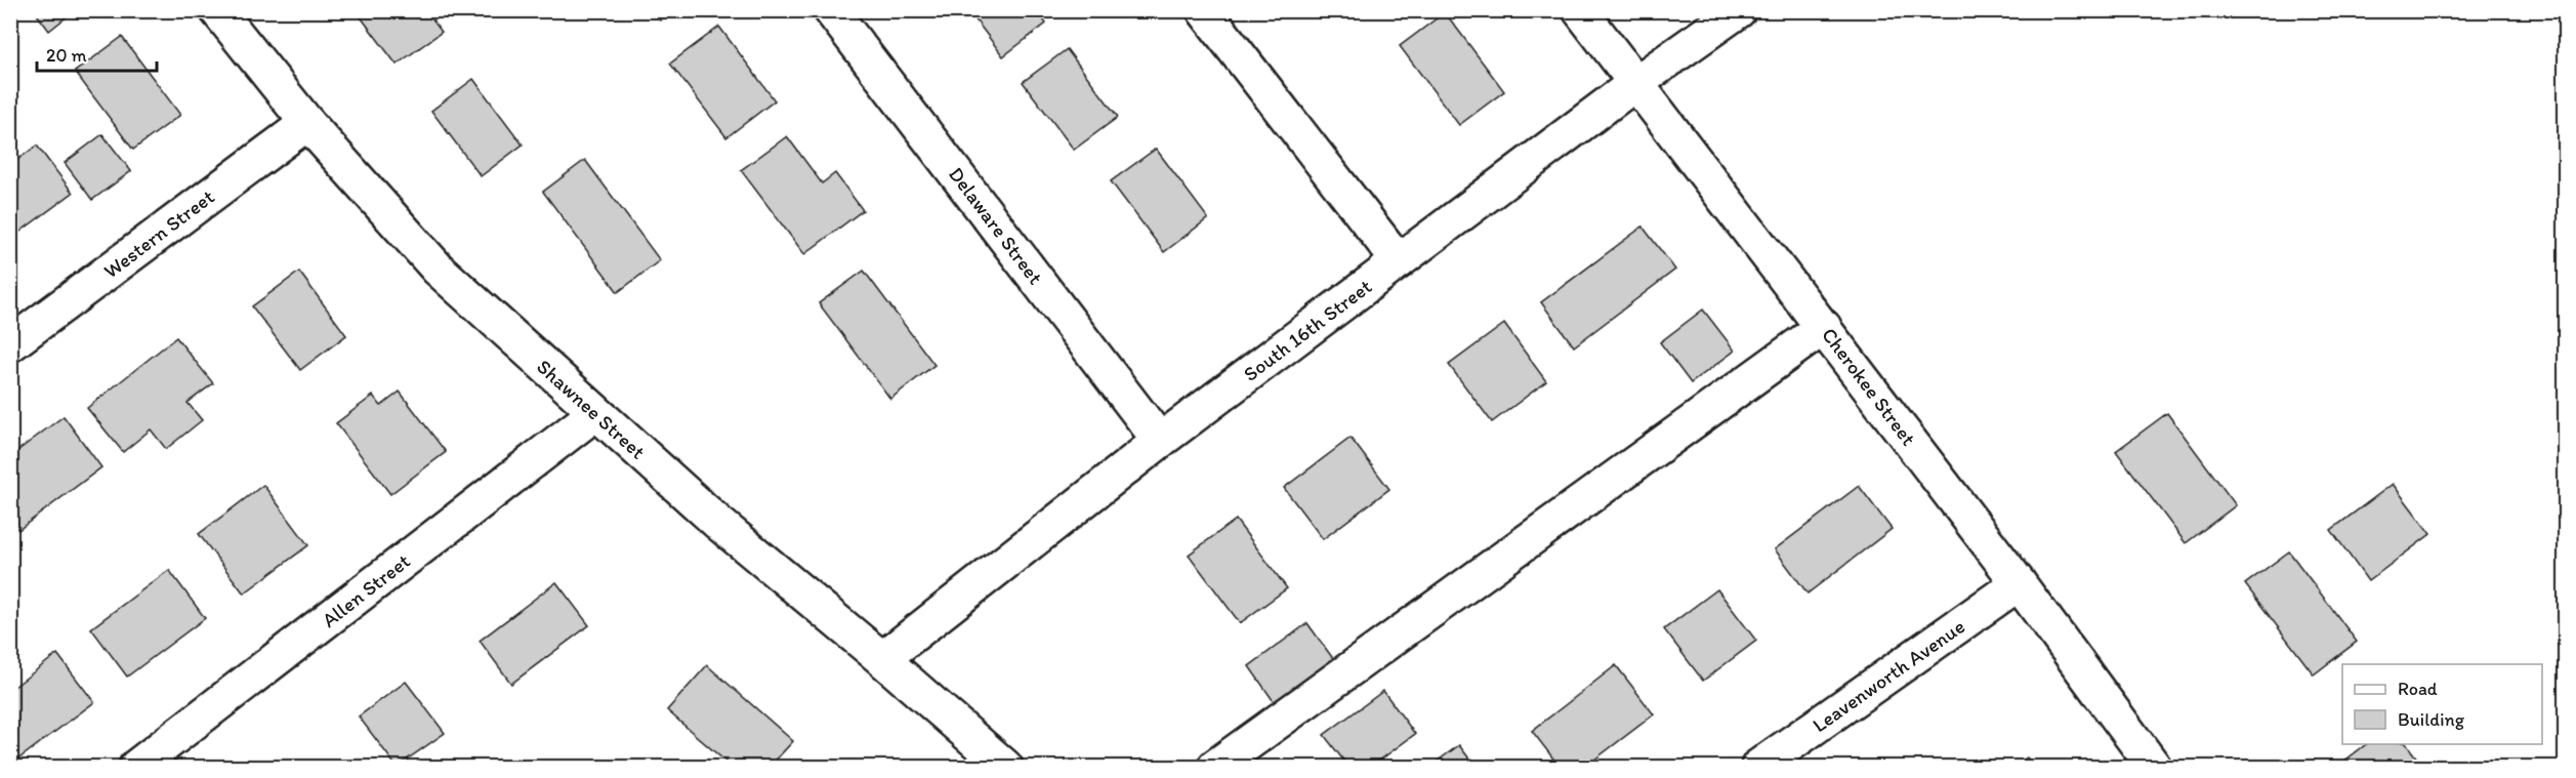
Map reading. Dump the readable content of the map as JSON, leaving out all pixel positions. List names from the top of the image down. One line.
{"streets":{"street":["Delaware Street","Western Street","South 16th Street","Cherokee Street","Shawnee Street","Allen Street","Leavenworth Avenue"]},"crossings":[["Delaware Street","South 16th Street"],["Western Street","Shawnee Street"],["South 16th Street","Cherokee Street"],["South 16th Street","Shawnee Street"],["Cherokee Street","Leavenworth Avenue"],["Shawnee Street","Allen Street"]],"legend":["Road","Building"],"scale_bar":"20 m"}
